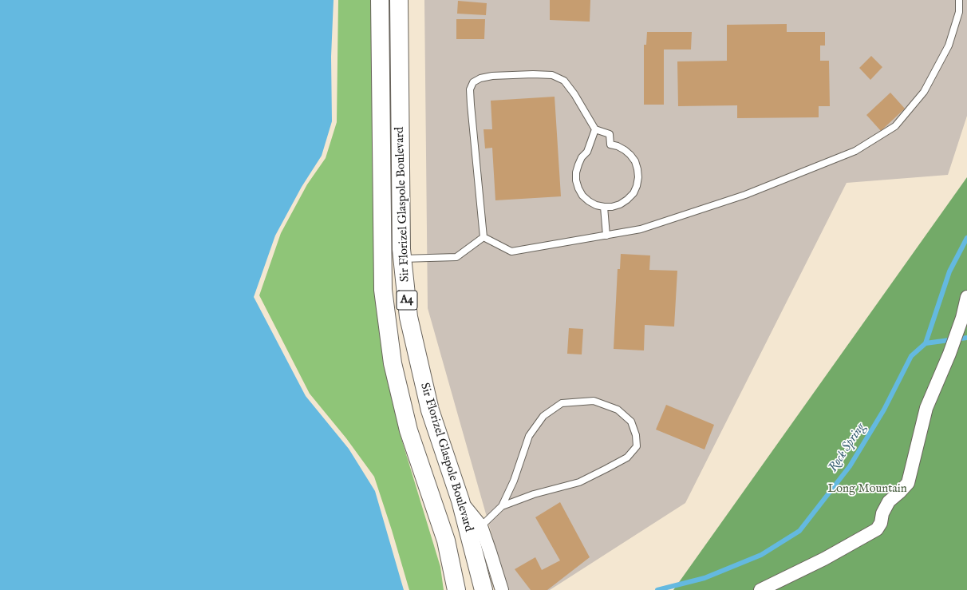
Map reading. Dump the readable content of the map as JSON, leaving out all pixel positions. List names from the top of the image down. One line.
{"streets":{"highway":["Sir Florizel Glaspole Boulevard","A4"]},"water":["Rock Spring"],"parks":["Long Mountain"]}
